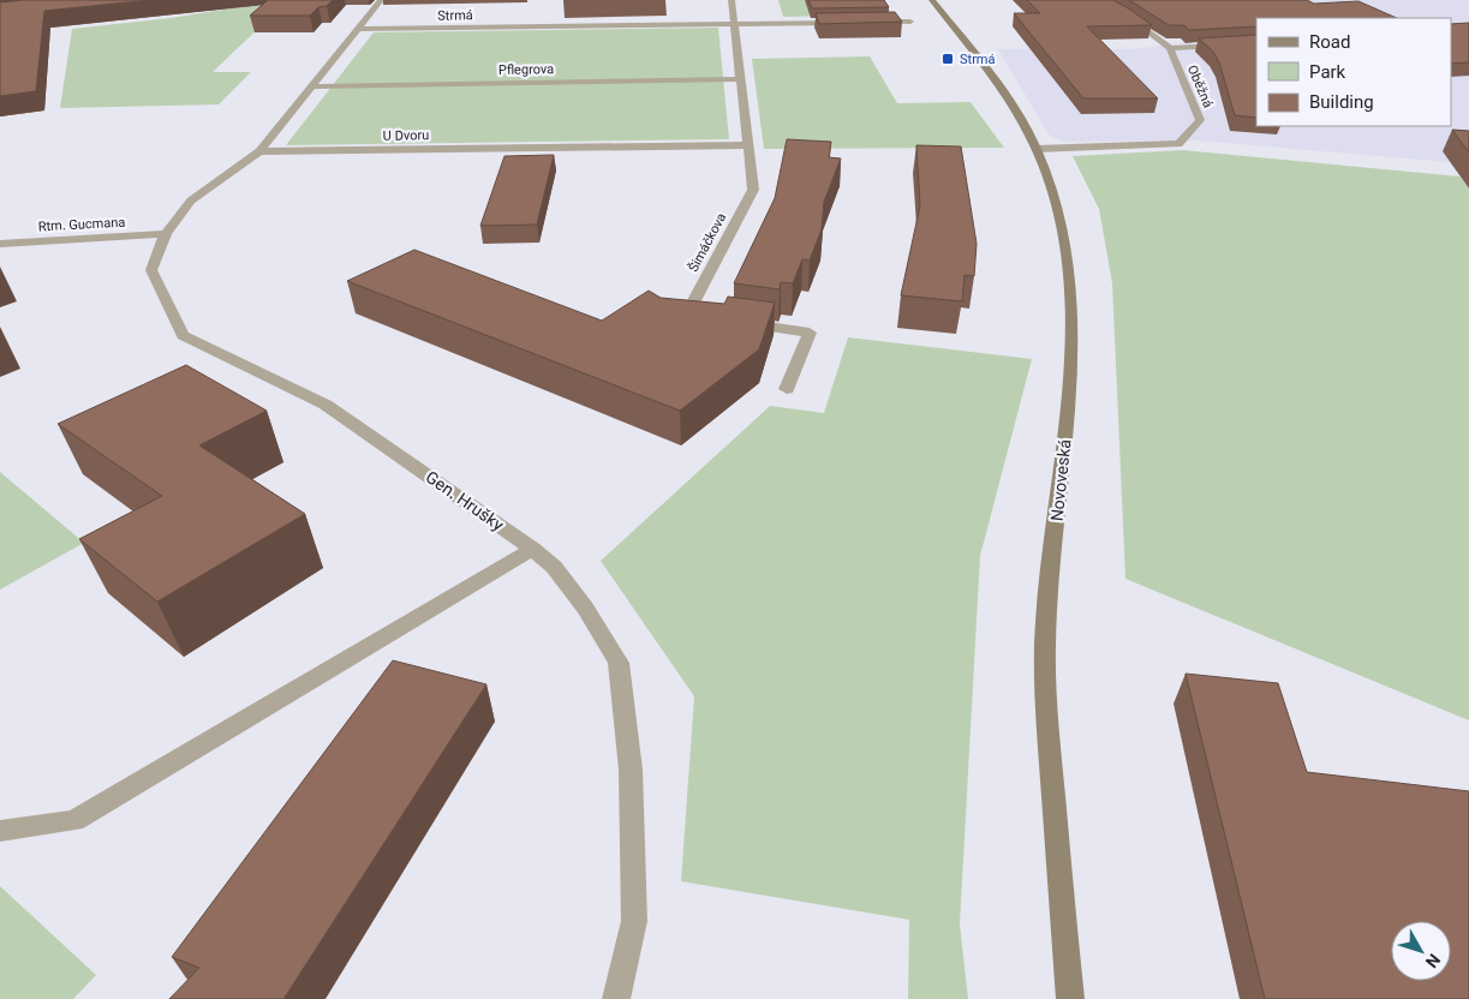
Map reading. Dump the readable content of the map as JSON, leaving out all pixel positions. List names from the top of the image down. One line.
{"streets":{"street":["Strmá","Pflegrova","Oběžná","U Dvoru","Rtm. Gucmana","Šimáčkova","Novoveská","Gen. Hrušky"]},"crossings":[["Strmá","Šimáčkova"],["Pflegrova","Šimáčkova"],["Oběžná","Novoveská"],["U Dvoru","Šimáčkova"],["U Dvoru","Gen. Hrušky"],["Rtm. Gucmana","Gen. Hrušky"]],"places":{"transit":["Strmá"]},"legend":["Road","Park","Building"],"north":"bottom right"}
